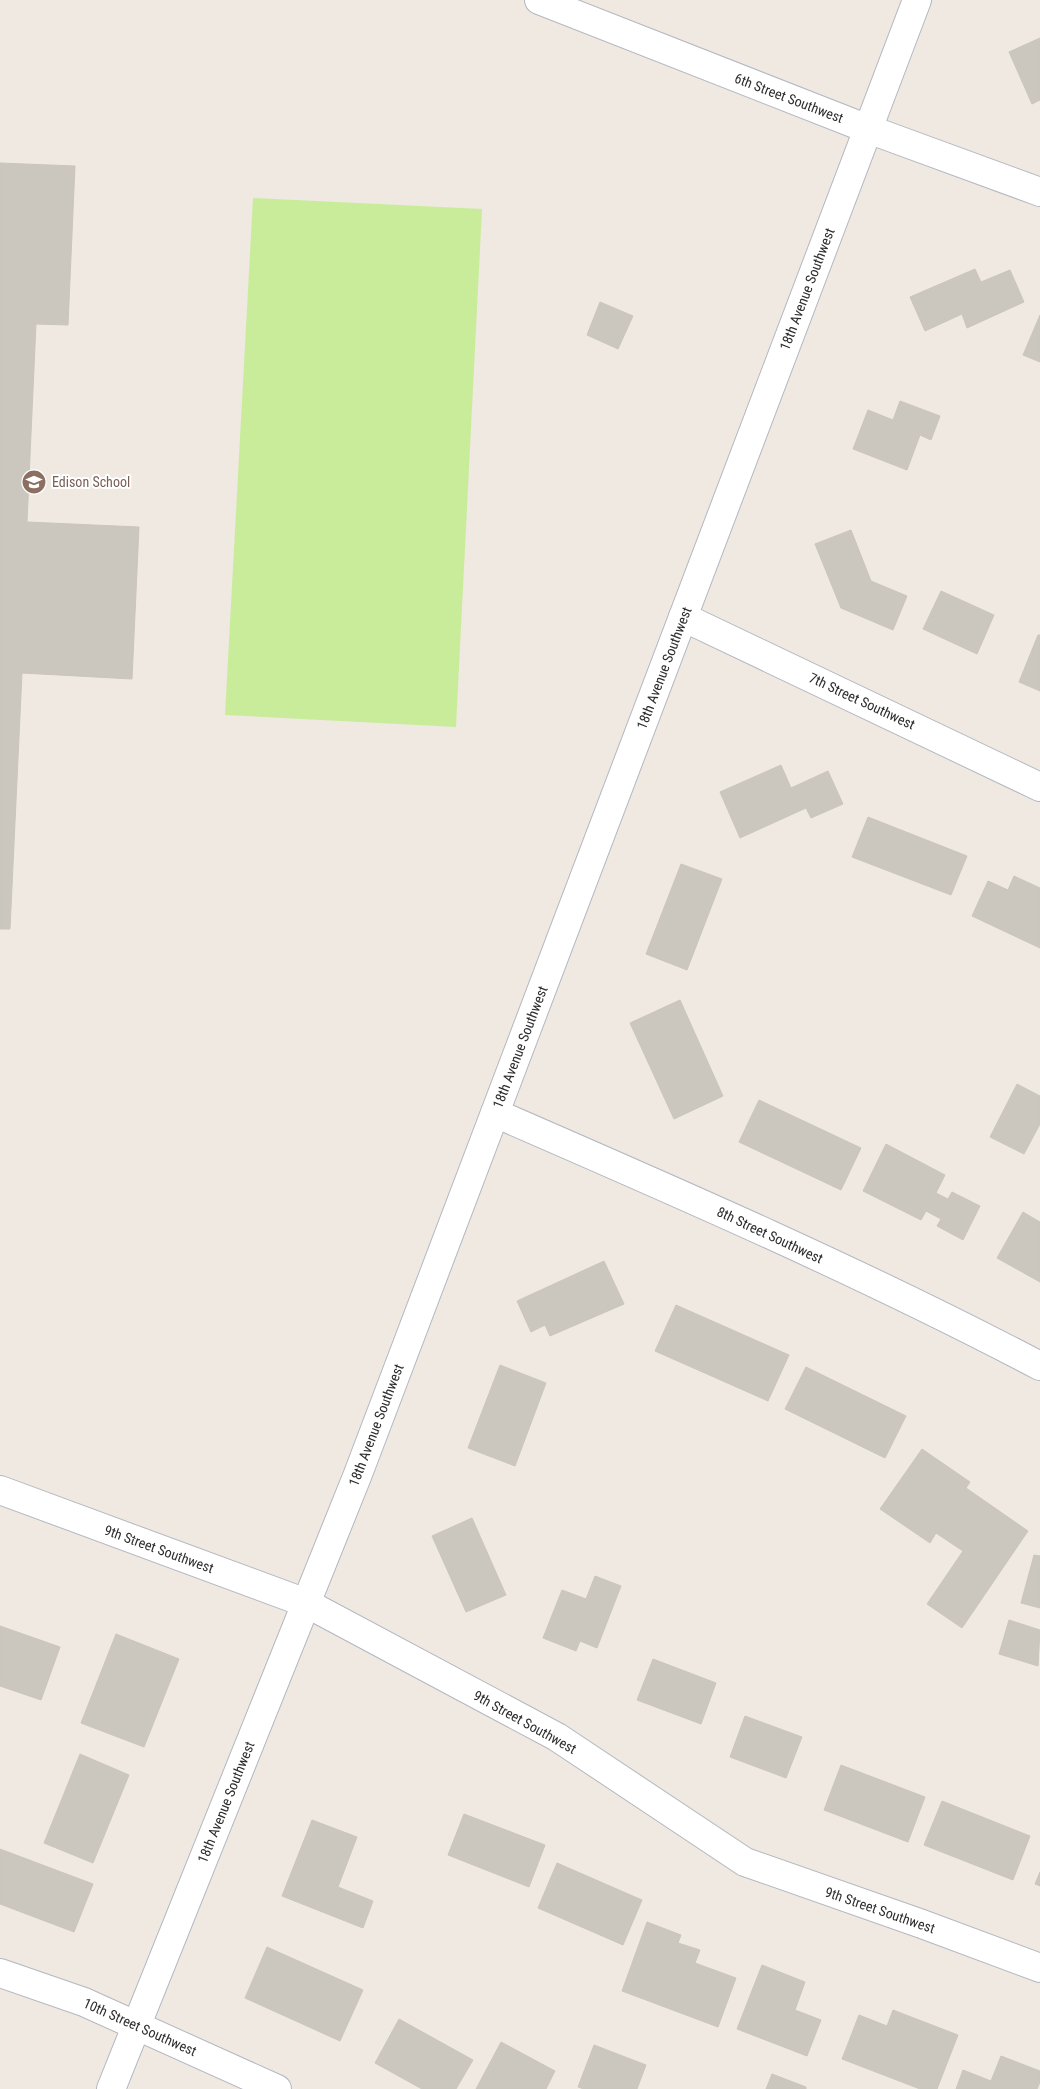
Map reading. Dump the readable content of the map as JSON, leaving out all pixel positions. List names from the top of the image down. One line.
{"streets":{"street":["6th Street Southwest","18th Avenue Southwest","7th Street Southwest","8th Street Southwest","9th Street Southwest","10th Street Southwest"]},"crossings":[["6th Street Southwest","18th Avenue Southwest"],["18th Avenue Southwest","7th Street Southwest"],["18th Avenue Southwest","8th Street Southwest"],["18th Avenue Southwest","9th Street Southwest"],["18th Avenue Southwest","10th Street Southwest"]],"places":{"school or university":["Edison School"]}}
